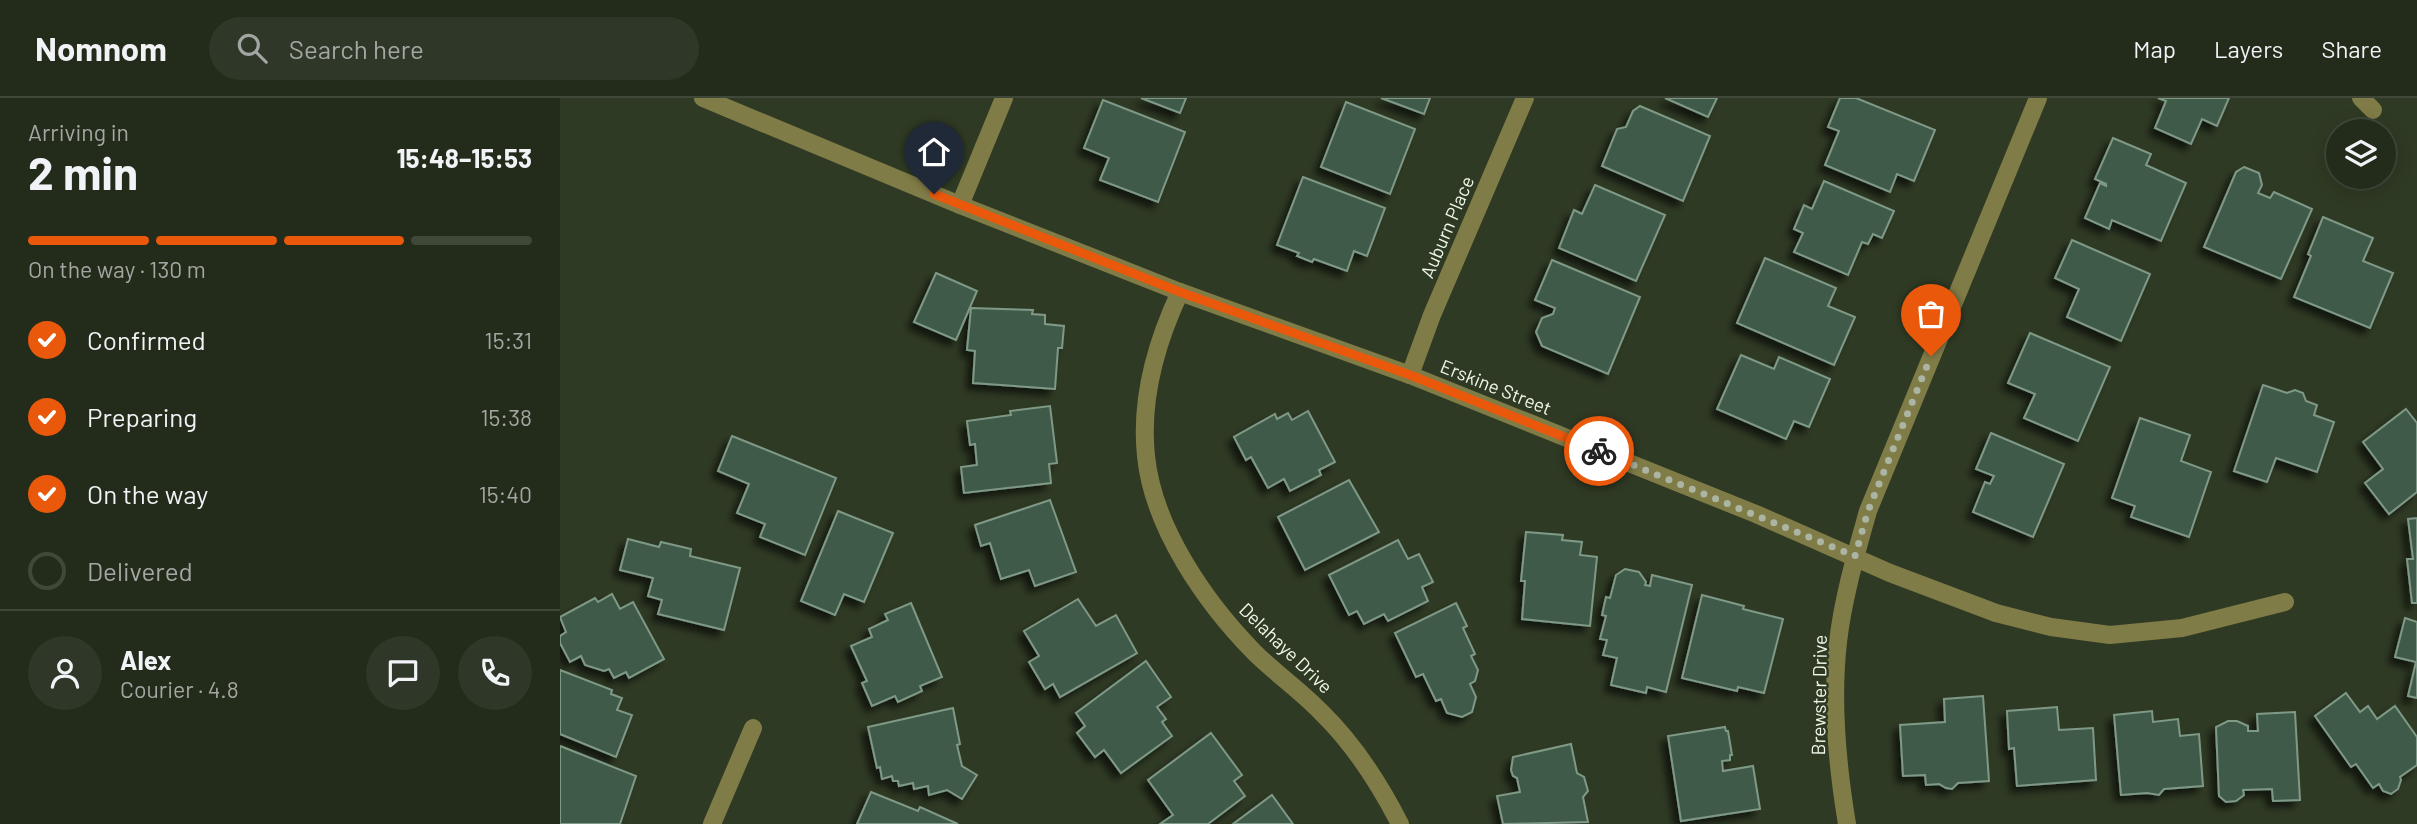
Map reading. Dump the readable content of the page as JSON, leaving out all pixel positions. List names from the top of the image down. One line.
{"streets":{"street":["Auburn Place","Erskine Street","Delahaye Drive","Brewster Drive"]},"crossings":[["Auburn Place","Erskine Street"],["Erskine Street","Delahaye Drive"],["Erskine Street","Brewster Drive"]],"page":{"header":"Nomnom","search":"Search here","nav":["Map","Layers","Share"],"heading":["2 min","Arriving in","15:48–15:53"],"panel":["Alex","Courier · 4.8"],"bar":"On the way · 130 m","list":[["Confirmed","15:31"],["Preparing","15:38"],["On the way","15:40"],"Delivered"]}}
